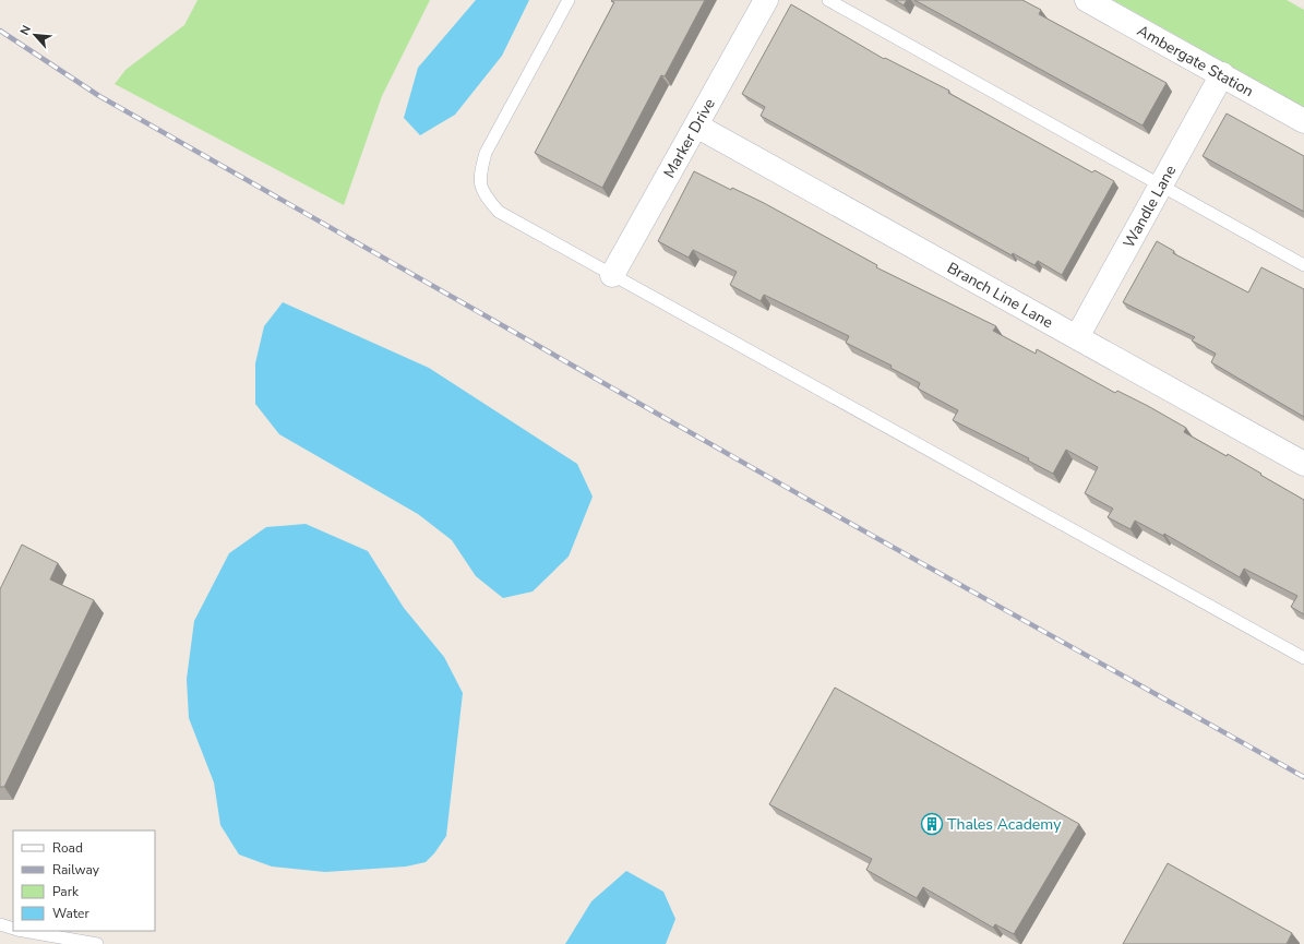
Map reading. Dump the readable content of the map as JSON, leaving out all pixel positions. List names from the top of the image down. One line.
{"streets":{"street":["Ambergate Station","Marker Drive","Wandle Lane","Branch Line Lane"]},"crossings":[["Ambergate Station","Wandle Lane"],["Marker Drive","Branch Line Lane"],["Wandle Lane","Branch Line Lane"]],"places":{"building":["Thales Academy"]},"legend":["Road","Railway","Park","Water"],"north":"top left"}
